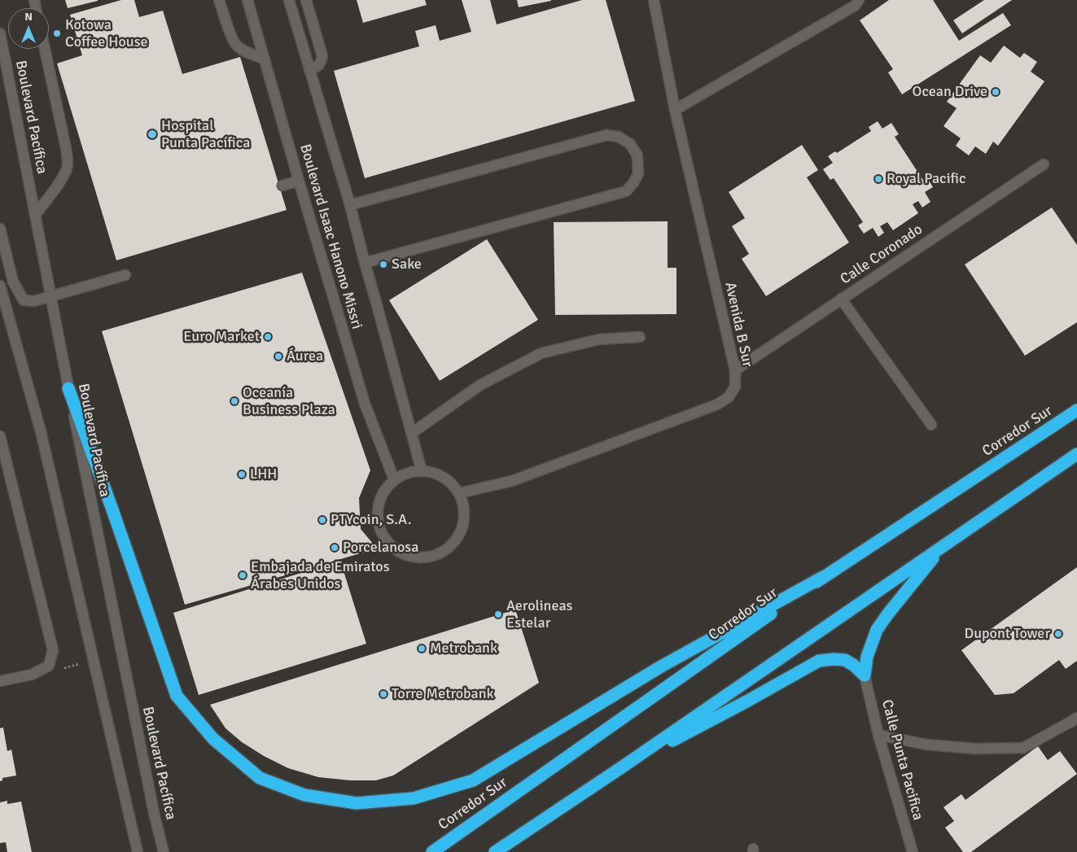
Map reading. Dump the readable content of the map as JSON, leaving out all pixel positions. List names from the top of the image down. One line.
{"streets":{"highway":["Corredor Sur"],"street":["Boulevard Pacífica","Boulevard Isaac Hanono Missri","Calle Coronado","Avenida B Sur","Calle Punta Pacifica"]},"crossings":[["Boulevard Isaac Hanono Missri","Avenida B Sur"],["Calle Coronado","Avenida B Sur"]],"places":["Kotowa Coffee House","Ocean Drive","Hospital Punta Pacífica","Royal Pacific","Sake","Euro Market","Áurea","Oceanía Business Plaza","LHH","PTYcoin, S.A.","Porcelanosa","Embajada de Emiratos Árabes Unidos","Aerolineas Estelar","Dupont Tower","Metrobank","Torre Metrobank"],"north":"top"}
